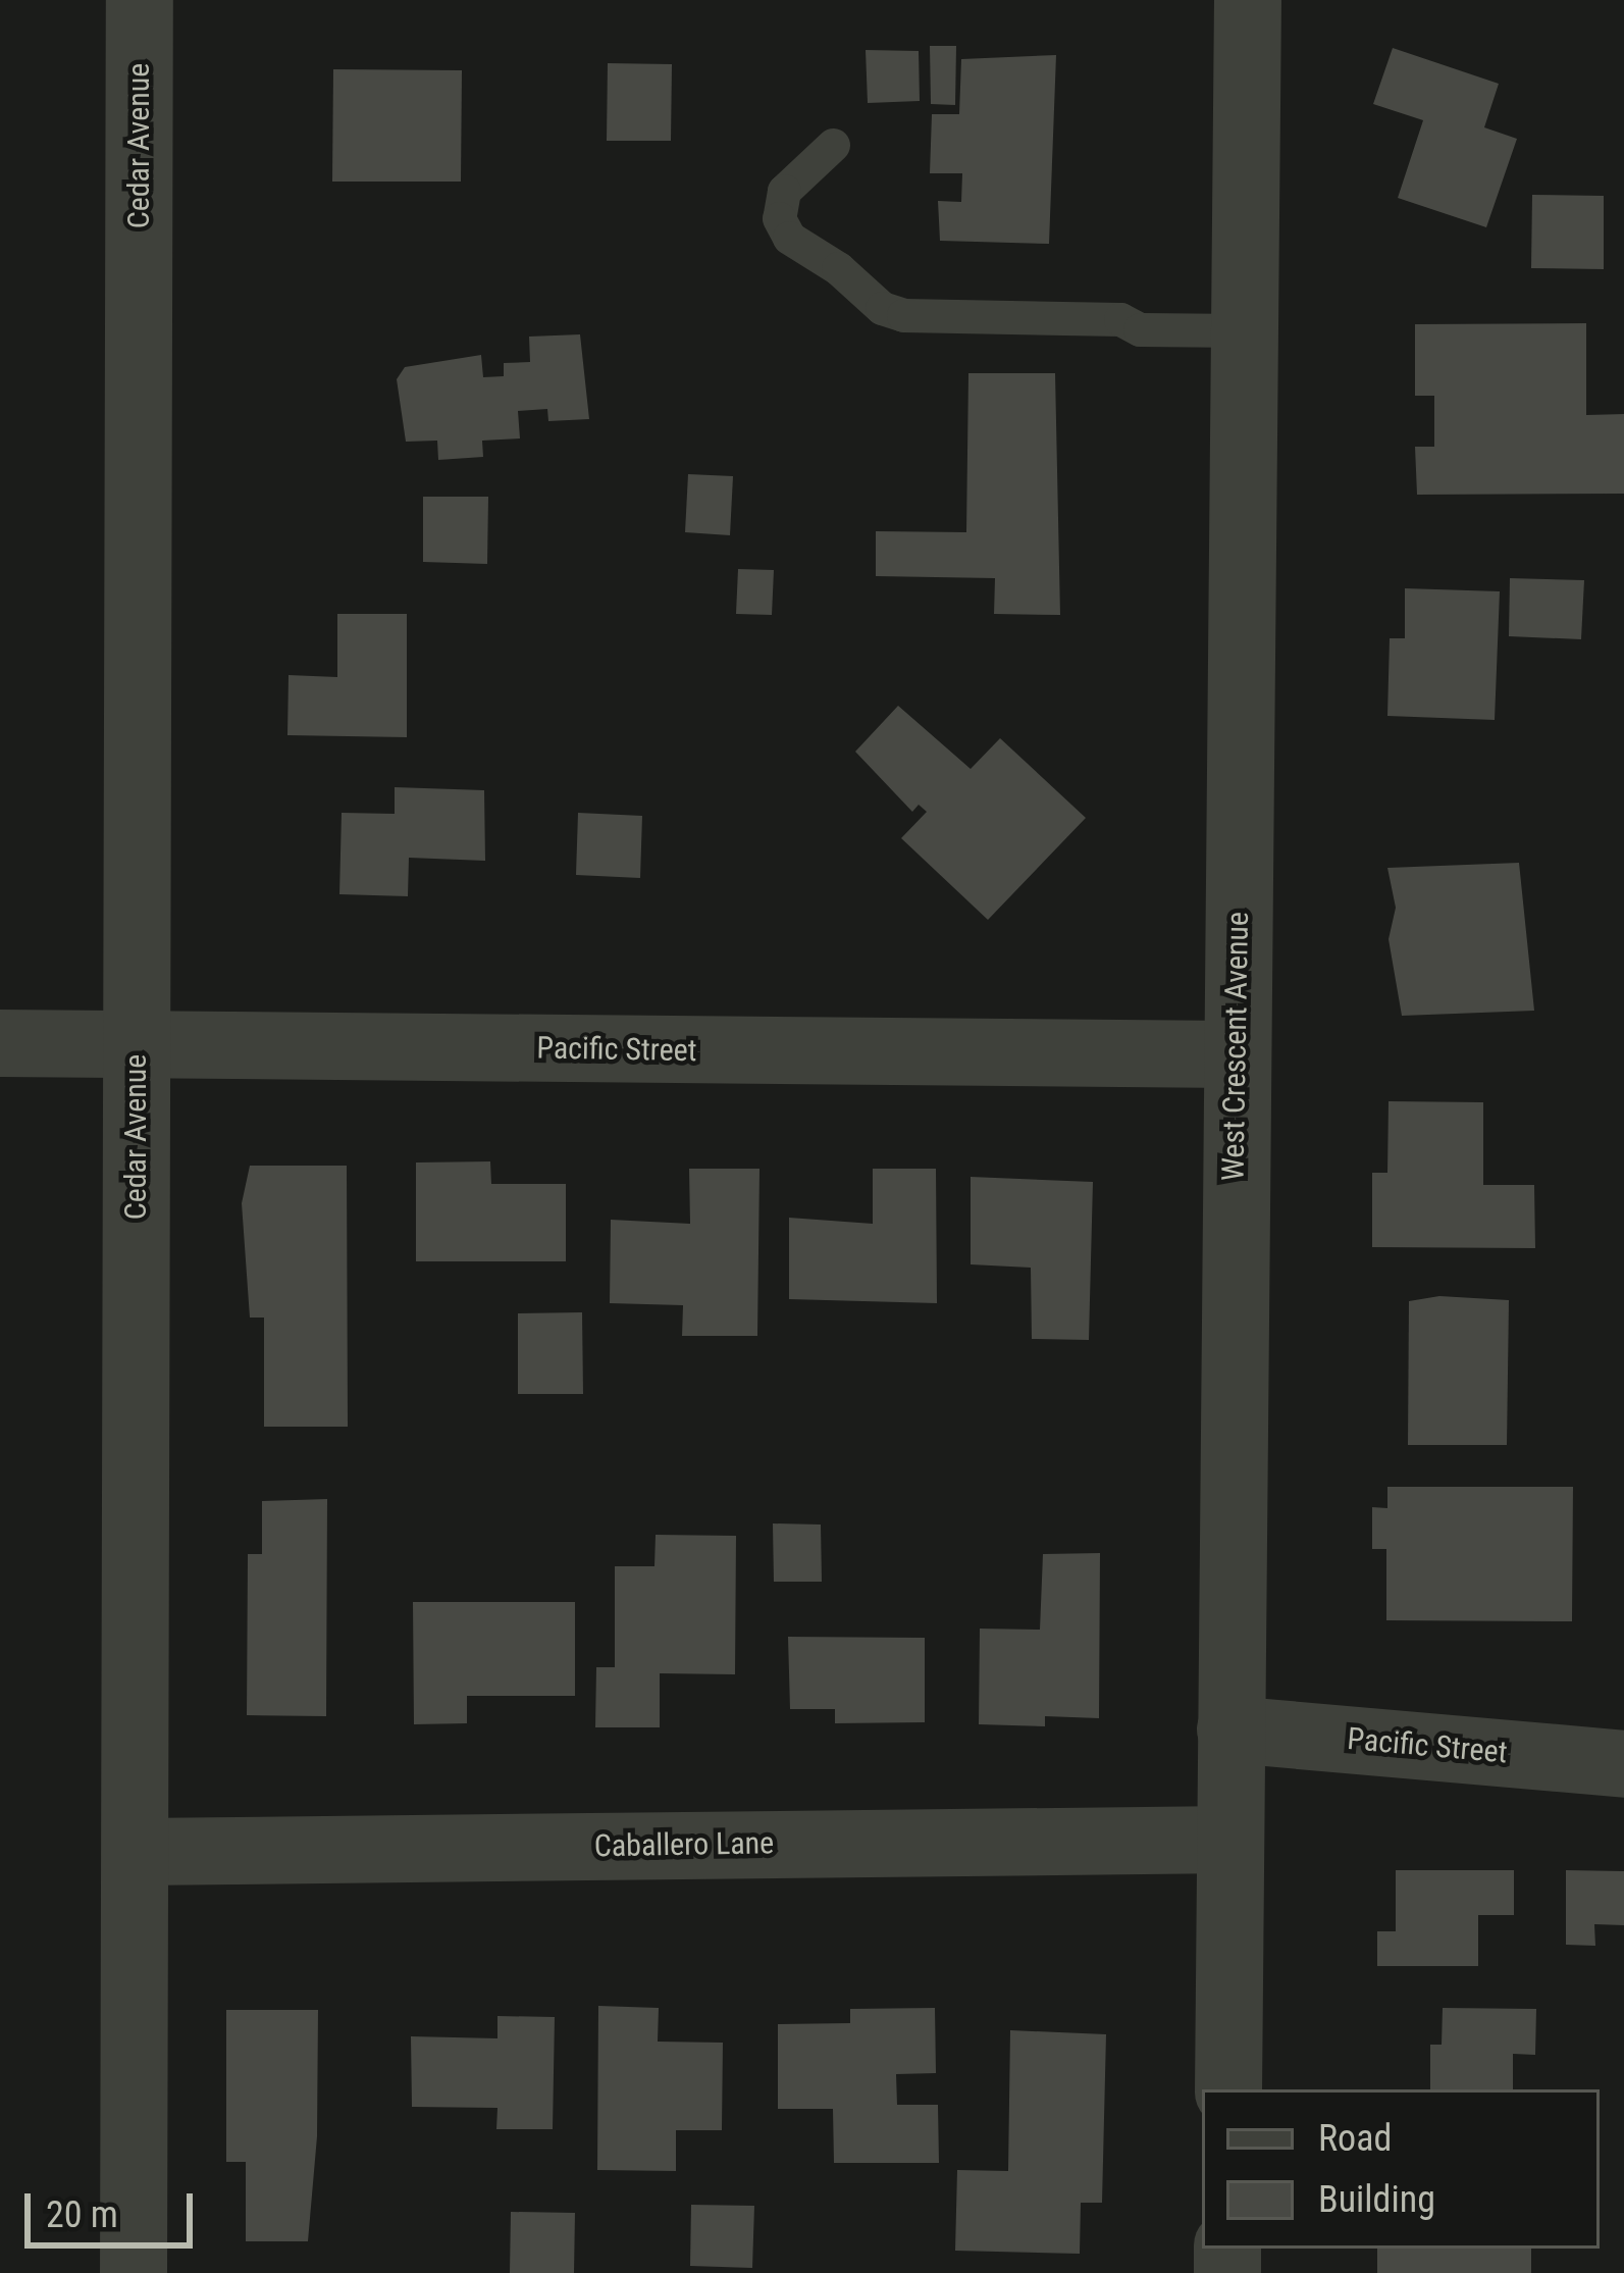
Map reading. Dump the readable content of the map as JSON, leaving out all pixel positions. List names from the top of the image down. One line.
{"streets":{"street":["Cedar Avenue","West Crescent Avenue","Pacific Street","Caballero Lane"]},"crossings":[["Cedar Avenue","Pacific Street"],["Cedar Avenue","Caballero Lane"],["West Crescent Avenue","Pacific Street"],["West Crescent Avenue","Caballero Lane"]],"legend":["Road","Building"],"scale_bar":"20 m"}
